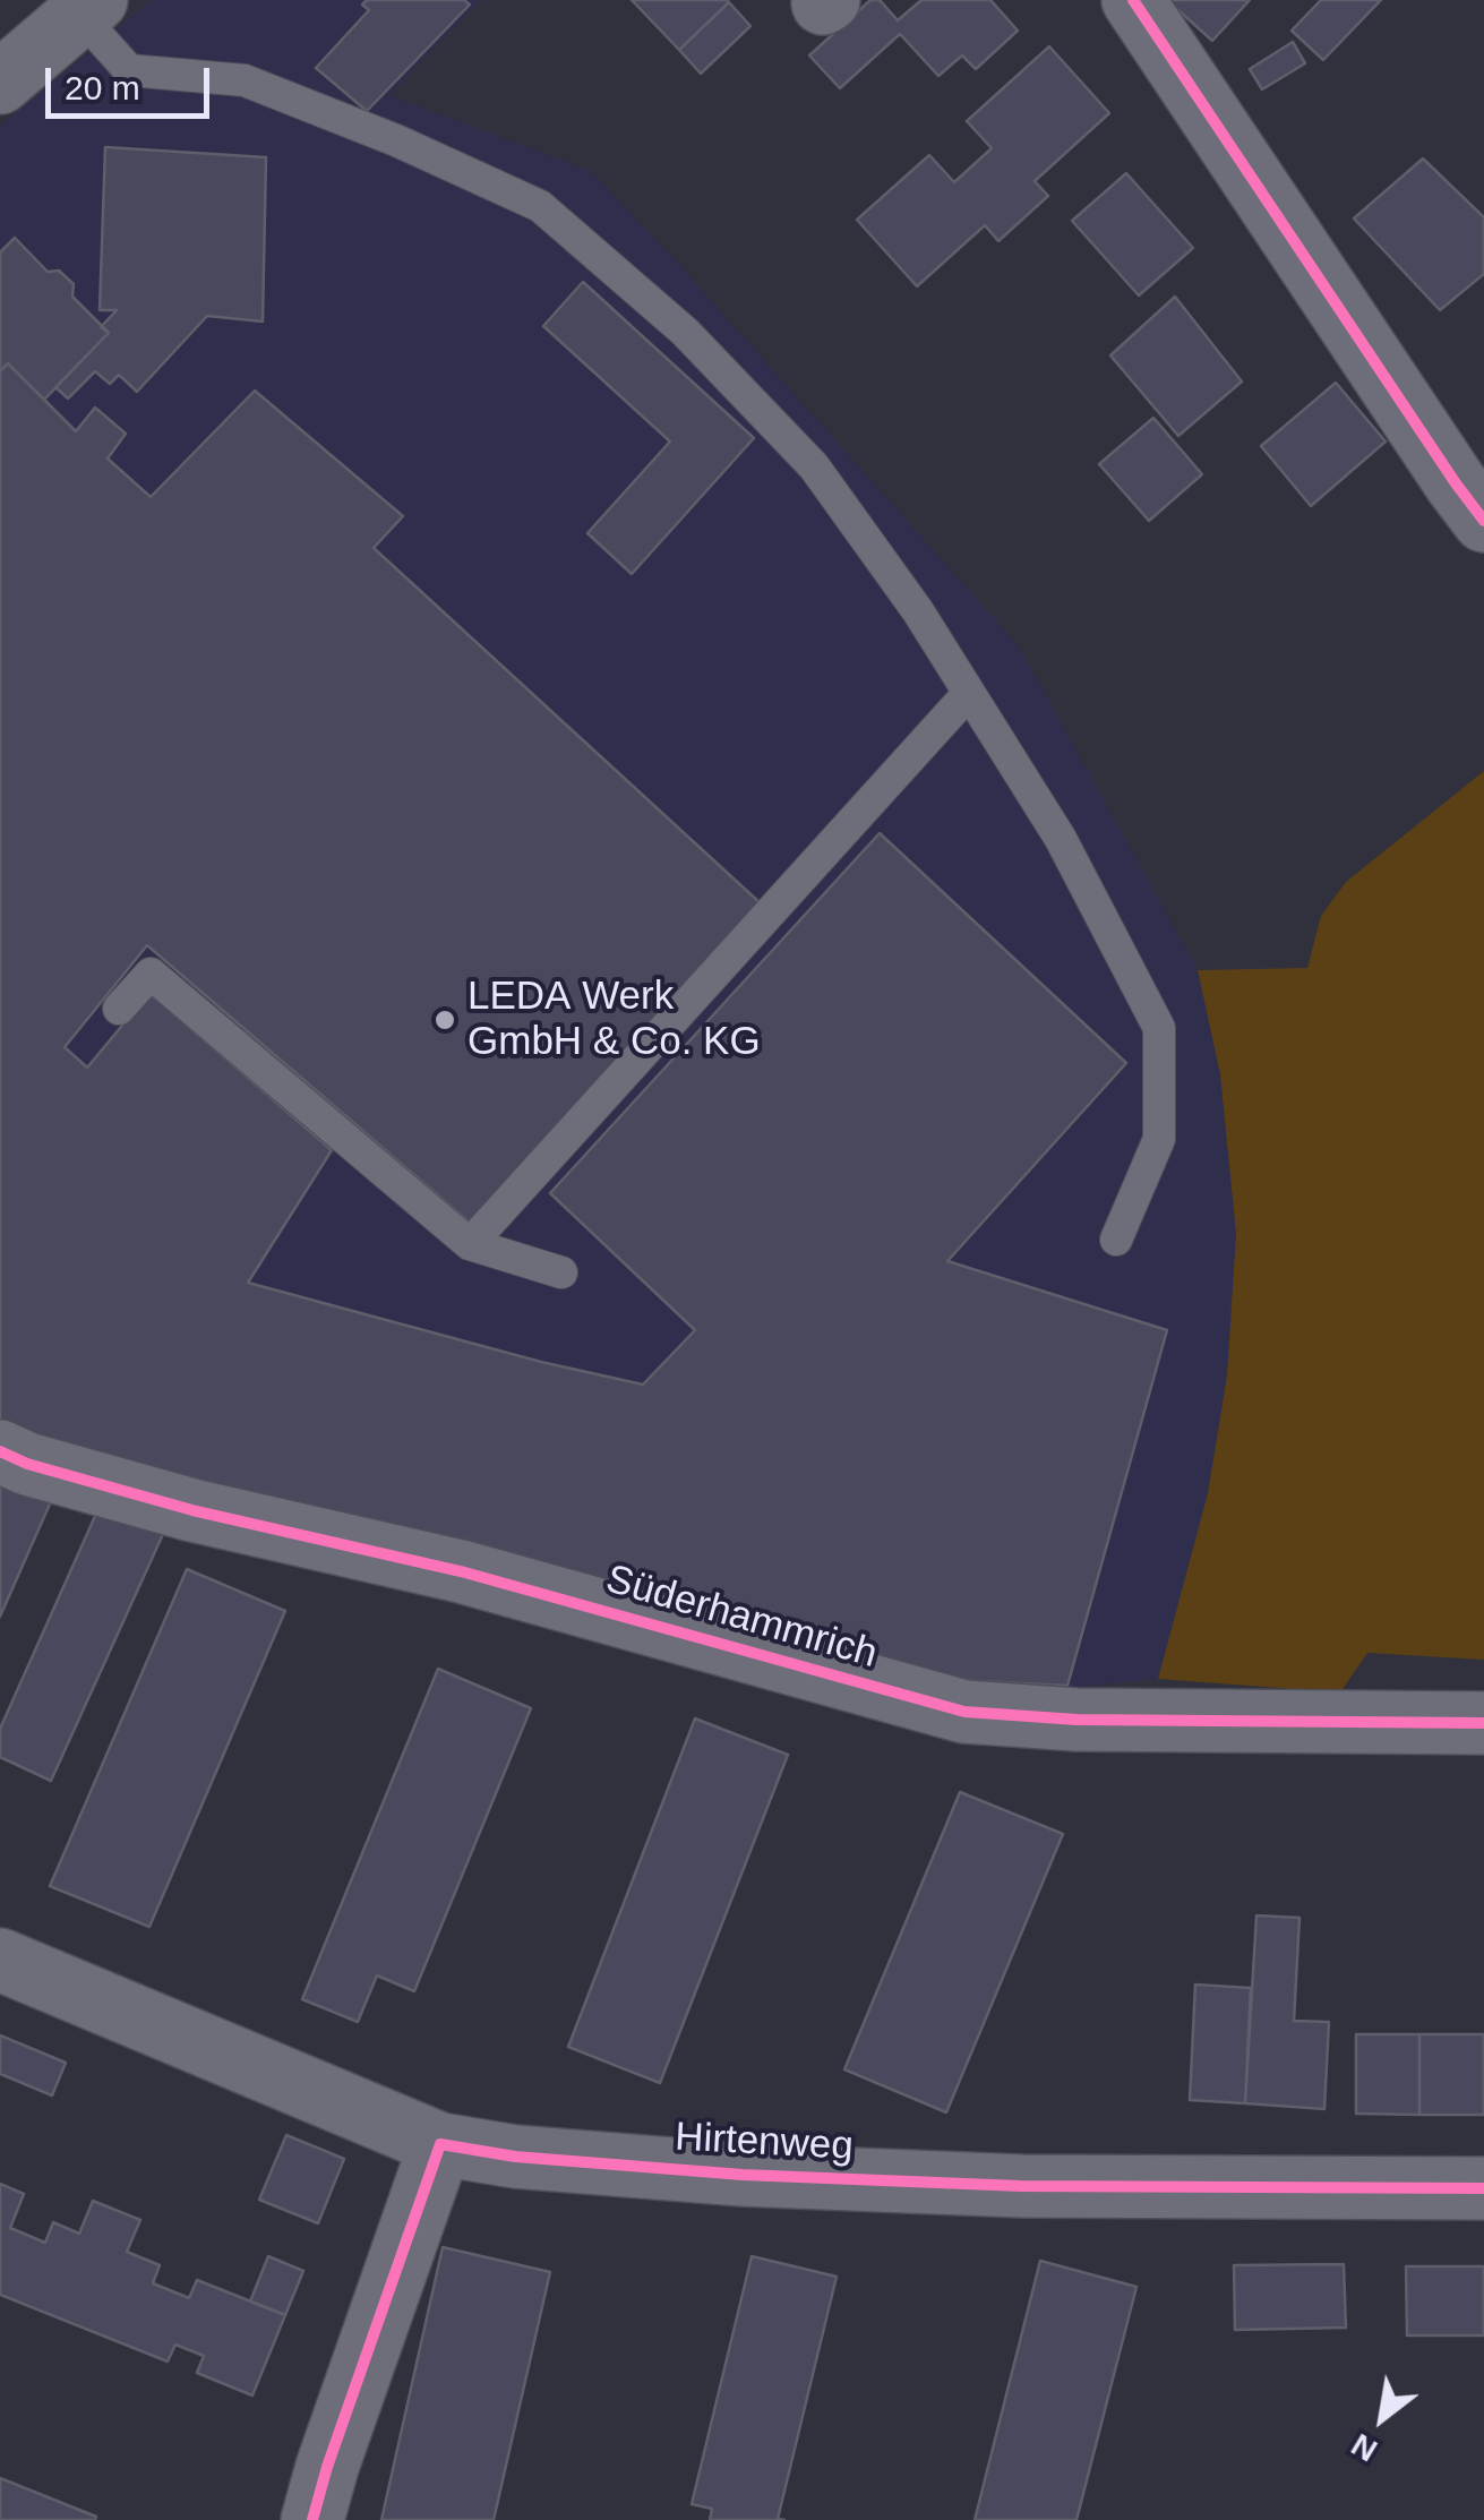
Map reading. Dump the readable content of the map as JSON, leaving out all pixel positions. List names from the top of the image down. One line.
{"streets":{"street":["Süderhammrich","Hirtenweg"]},"places":["LEDA Werk GmbH & Co. KG"],"scale_bar":"20 m","north":"bottom left"}
